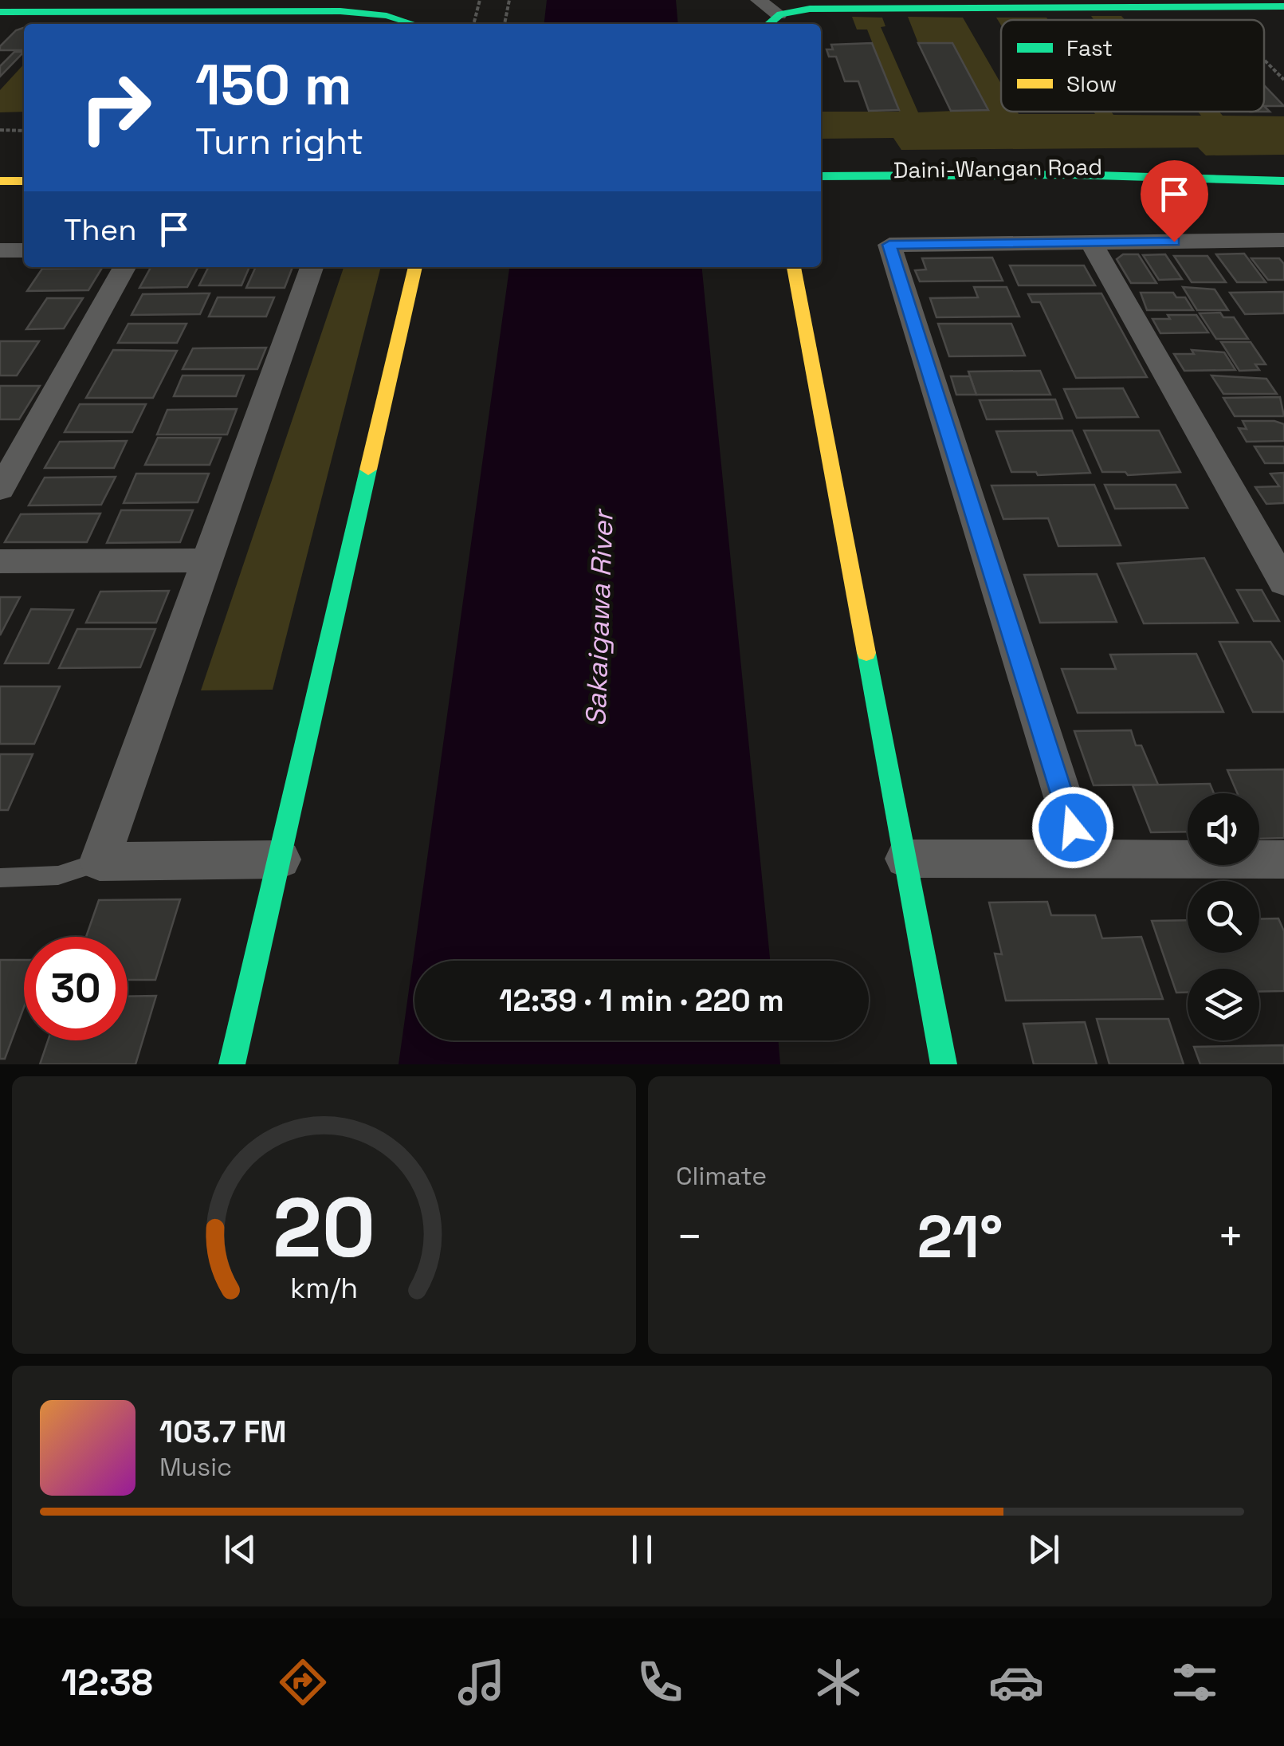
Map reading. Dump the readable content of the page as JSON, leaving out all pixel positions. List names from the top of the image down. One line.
{"streets":{"street":["Daini-Wangan Road"]},"water":["Sakaigawa River"],"legend":["Fast","Slow"],"page":{"turn":["150 m","Turn right"],"then":"Then","limit":"30","trip":"12:39 · 1 min · 220 m","tile":"Climate","heat":["−","21°","+"],"song":["103.7 FM","Music"],"tabs":"12:38","gauge":["20","km/h"]}}
